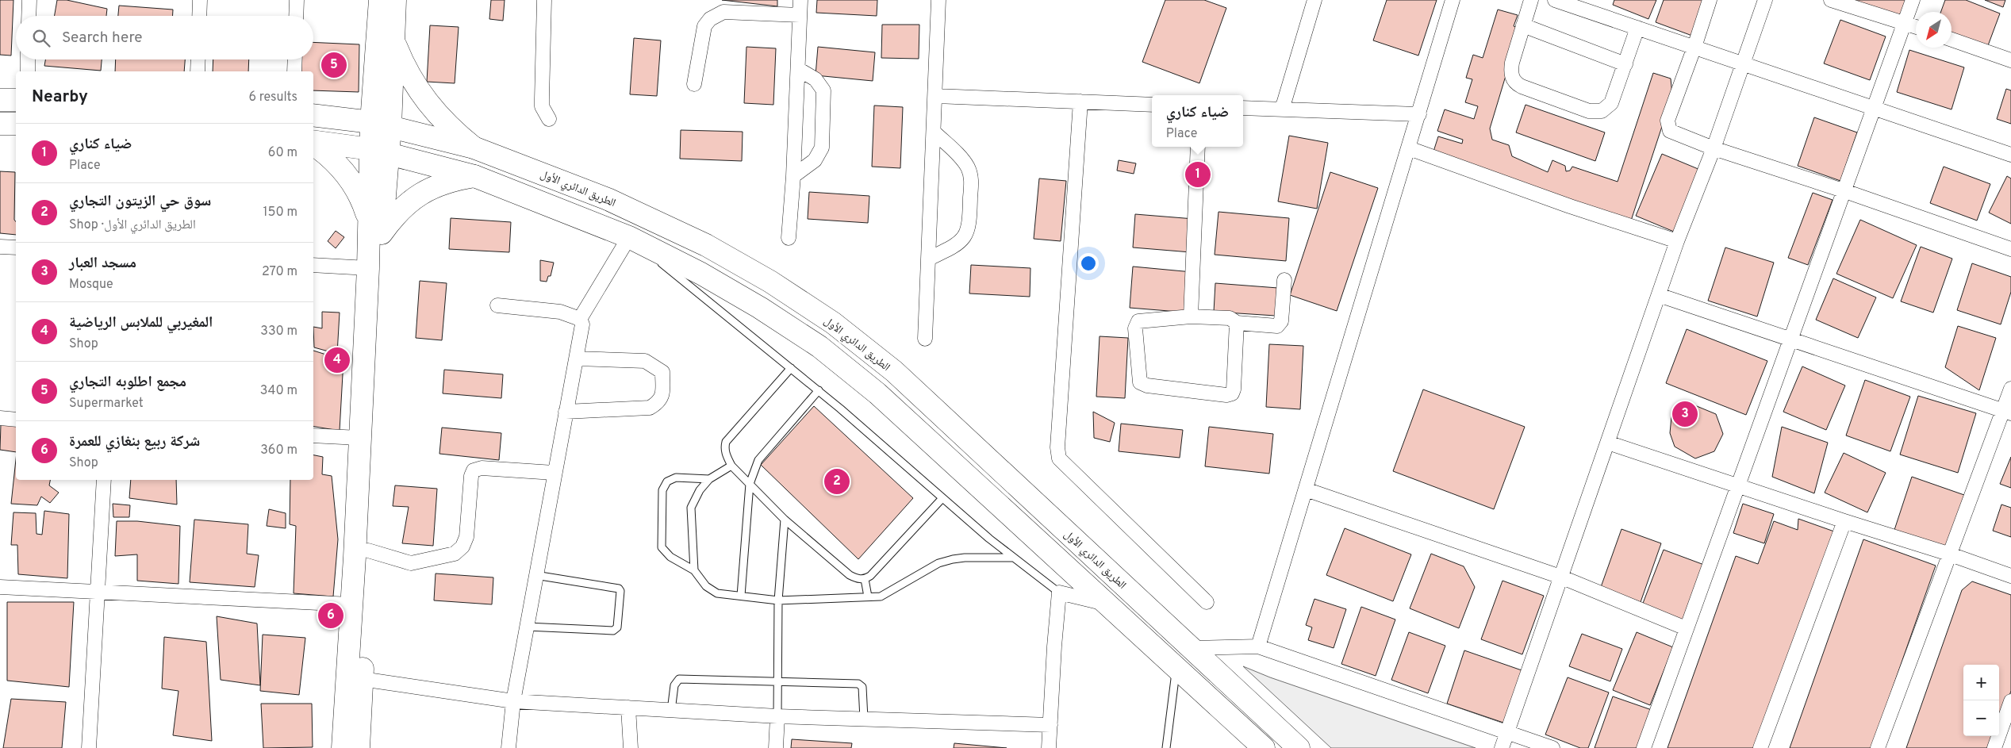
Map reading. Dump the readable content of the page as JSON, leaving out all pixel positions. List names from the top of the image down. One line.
{"streets":{"main road":["الطريق الدائري الأول"]},"north":"bottom left","page":{"search":"Search here","pins":["5","1","4","3","2","6"],"heading":["Nearby","6 results"],"popup":["ضياء كناري","Place"],"list":[{"mark":"1","name":"ضياء كناري","note":"Place","value":"60 m"},{"mark":"2","name":"سوق حي الزيتون التجاري","note":"Shop · الطريق الدائري الأول","value":"150 m"},{"mark":"3","name":"مسجد العبار","note":"Mosque","value":"270 m"},{"mark":"4","name":"المغيربي للملابس الرياضية","note":"Shop","value":"330 m"},{"mark":"5","name":"مجمع اطلوبه التجاري","note":"Supermarket","value":"340 m"},{"mark":"6","name":"شركة ربيع بنغازي للعمرة","note":"Shop","value":"360 m"}],"map_buttons":["+","−"]}}
